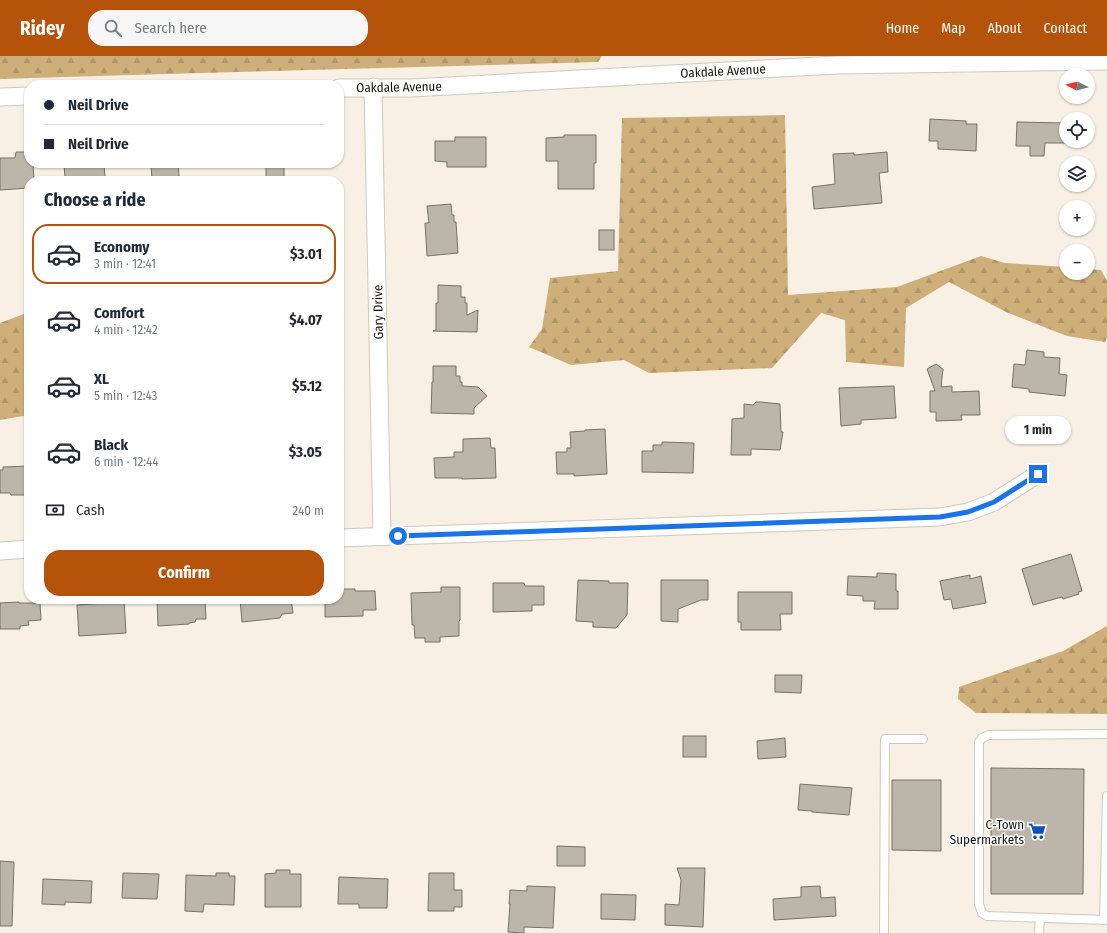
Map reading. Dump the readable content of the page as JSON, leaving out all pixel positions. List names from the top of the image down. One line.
{"streets":{"street":["Oakdale Avenue","Gary Drive"]},"crossings":[["Oakdale Avenue","Gary Drive"]],"places":{"supermarket":["C‑Town Supermarkets"]},"north":"left","page":{"header":"Ridey","search":"Search here","nav":["Home","Map","About","Contact"],"map_buttons":["+","−"],"banner":["Neil Drive","Neil Drive"],"heading":"Choose a ride","list":[{"name":"Economy","note":"3 min · 12:41","value":"$3.01"},{"name":"Comfort","note":"4 min · 12:42","value":"$4.07"},{"name":"XL","note":"5 min · 12:43","value":"$5.12"},{"name":"Black","note":"6 min · 12:44","value":"$3.05"}],"bubble":"1 min","pay":["Cash","240 m"],"buttons":"Confirm"}}
